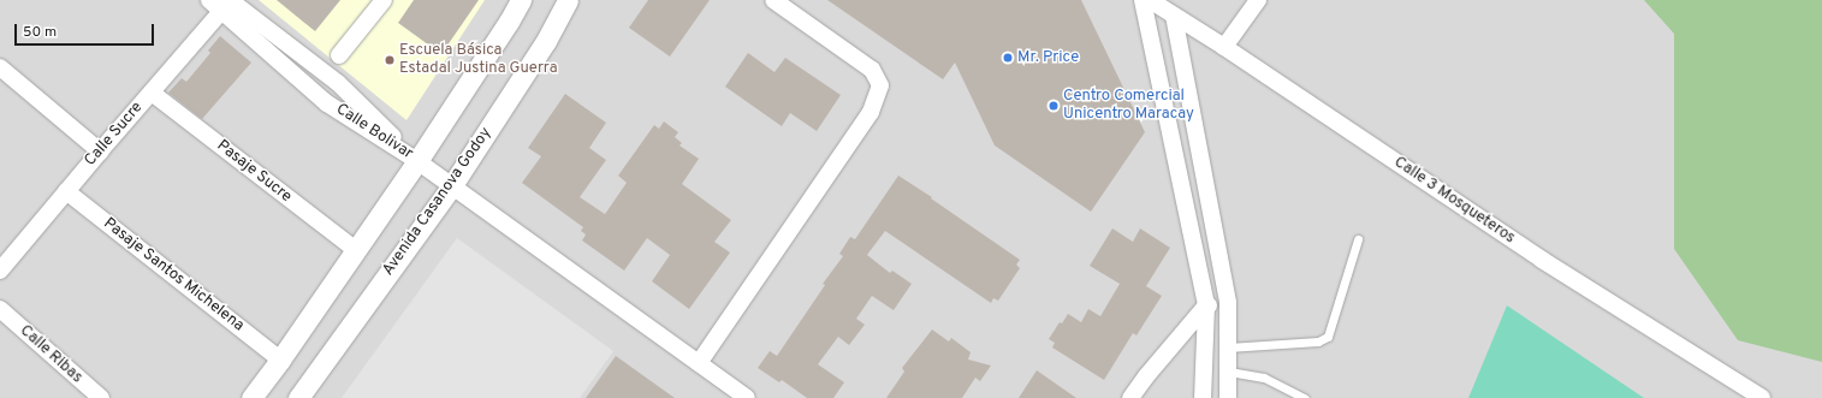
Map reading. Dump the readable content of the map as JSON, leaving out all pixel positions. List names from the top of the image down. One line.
{"streets":{"street":["Calle Bolivar","Calle Sucre","Pasaje Sucre","Calle 3 Mosqueteros","Avenida Casanova Godoy","Pasaje Santos Michelena","Calle Ribas"]},"crossings":[["Calle Bolivar","Calle Sucre"],["Calle Bolivar","Avenida Casanova Godoy"],["Calle Sucre","Pasaje Sucre"],["Calle Sucre","Pasaje Santos Michelena"]],"places":["Mr. Price","Escuela Básica Estadal Justina Guerra","Centro Comercial Unicentro Maracay"],"scale_bar":"50 m"}
